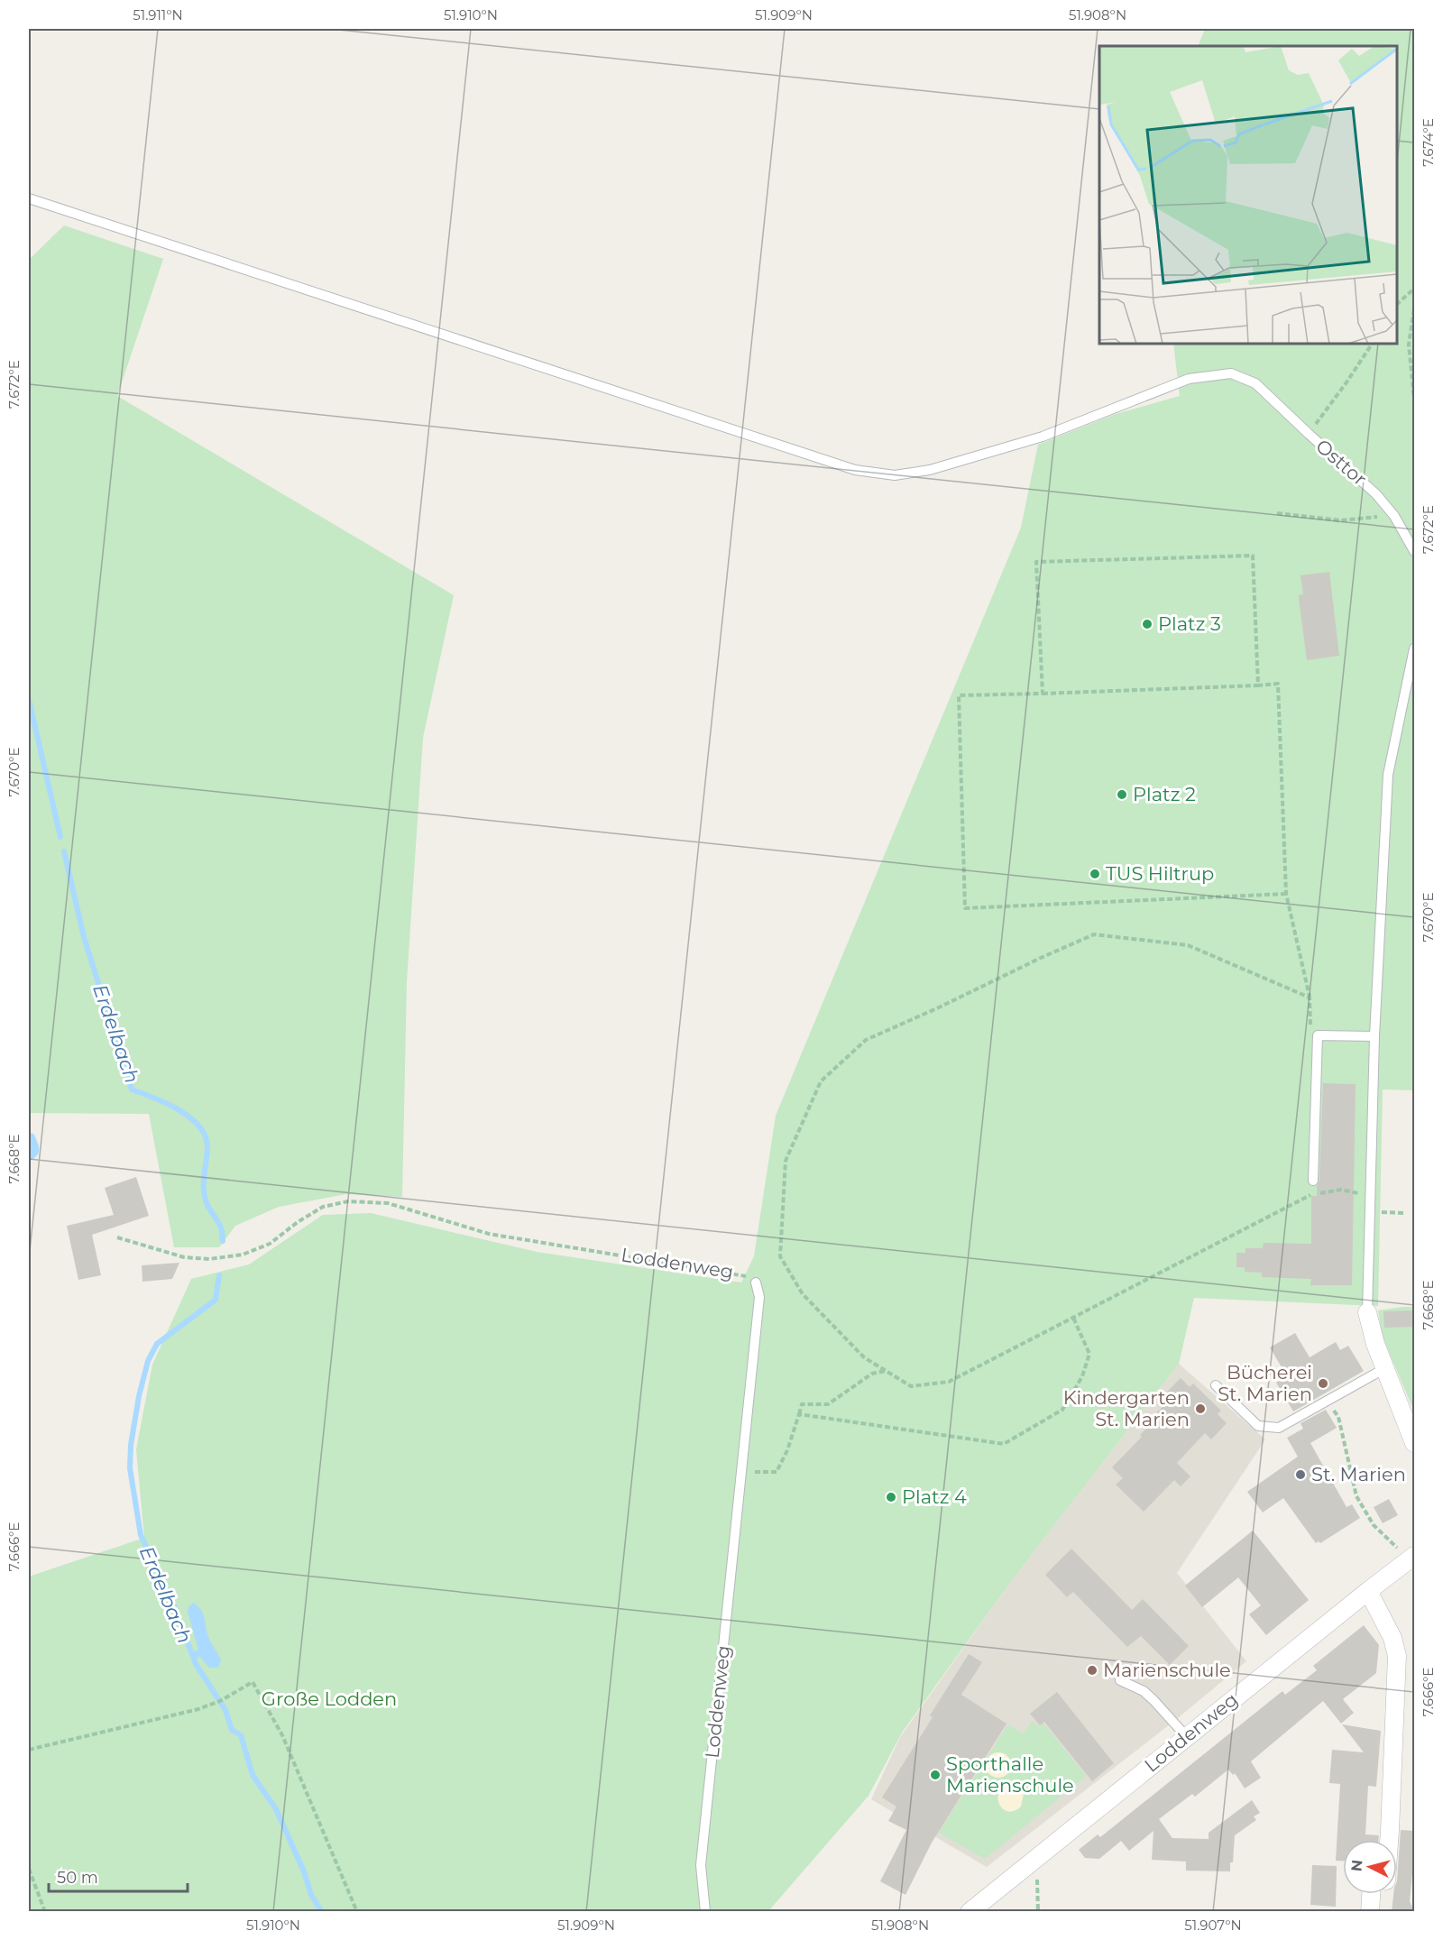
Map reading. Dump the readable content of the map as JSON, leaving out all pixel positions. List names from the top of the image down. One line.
{"streets":{"street":["Loddenweg"],"lane":["Osttor"]},"water":["Erdelbach"],"parks":["Große Lodden"],"places":["Platz 3","Platz 2","TUS Hiltrup","Bücherei St. Marien","Kindergarten St. Marien","St. Marien","Platz 4","Marienschule","Sporthalle Marienschule"],"scale_bar":"50 m","north":"left","coordinates":["51.911°N","51.910°N","51.909°N","51.908°N","7.674°E","7.672°E","7.670°E","7.668°E","7.666°E","51.907°N"]}
